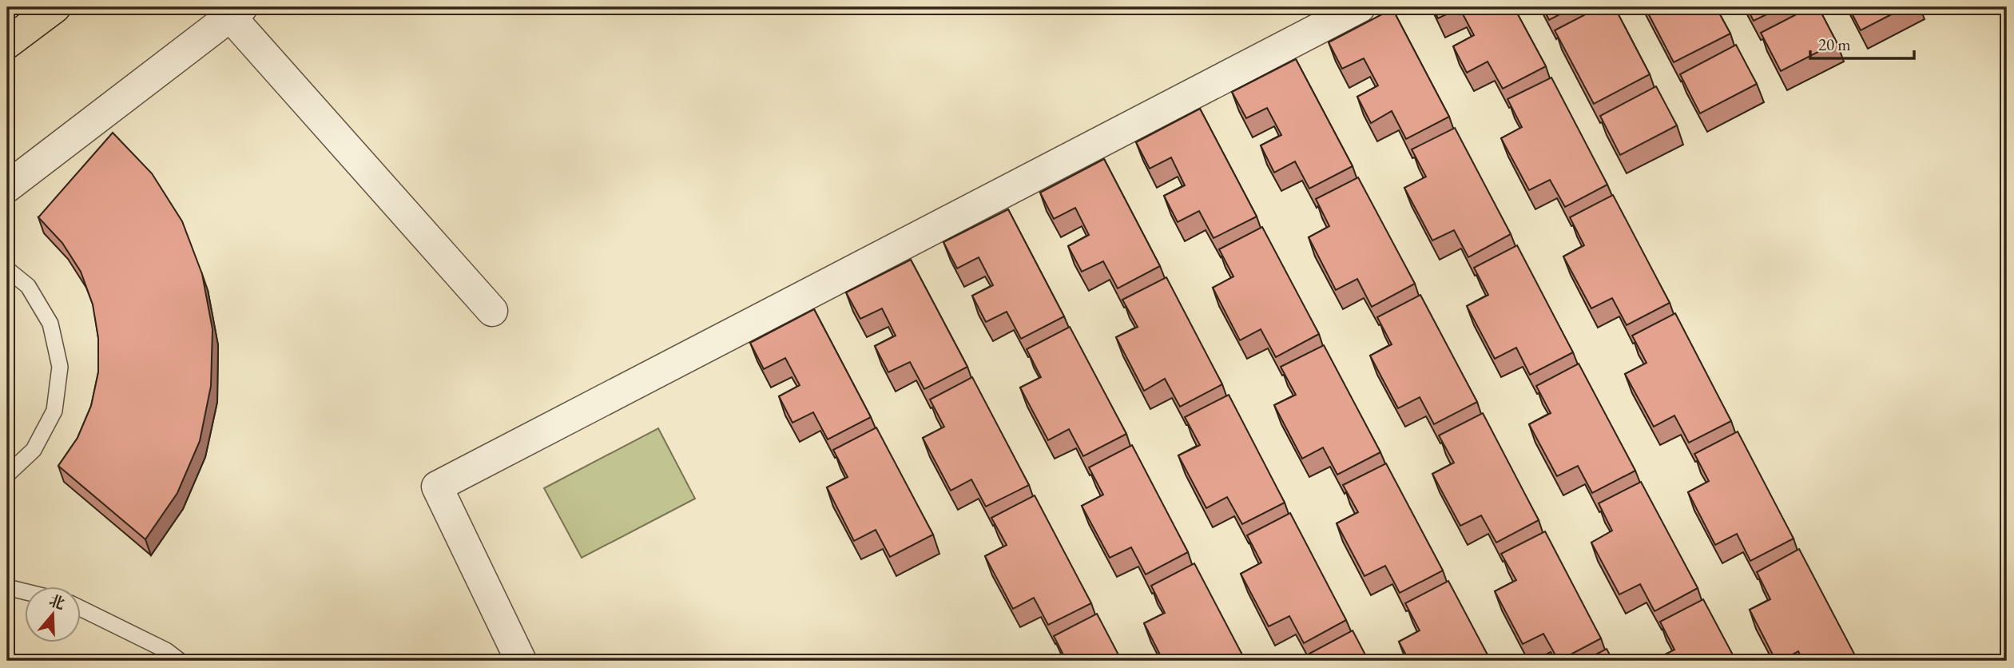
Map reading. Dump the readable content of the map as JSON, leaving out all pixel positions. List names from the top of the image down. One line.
{"scale_bar":"20 m","north":"top"}
